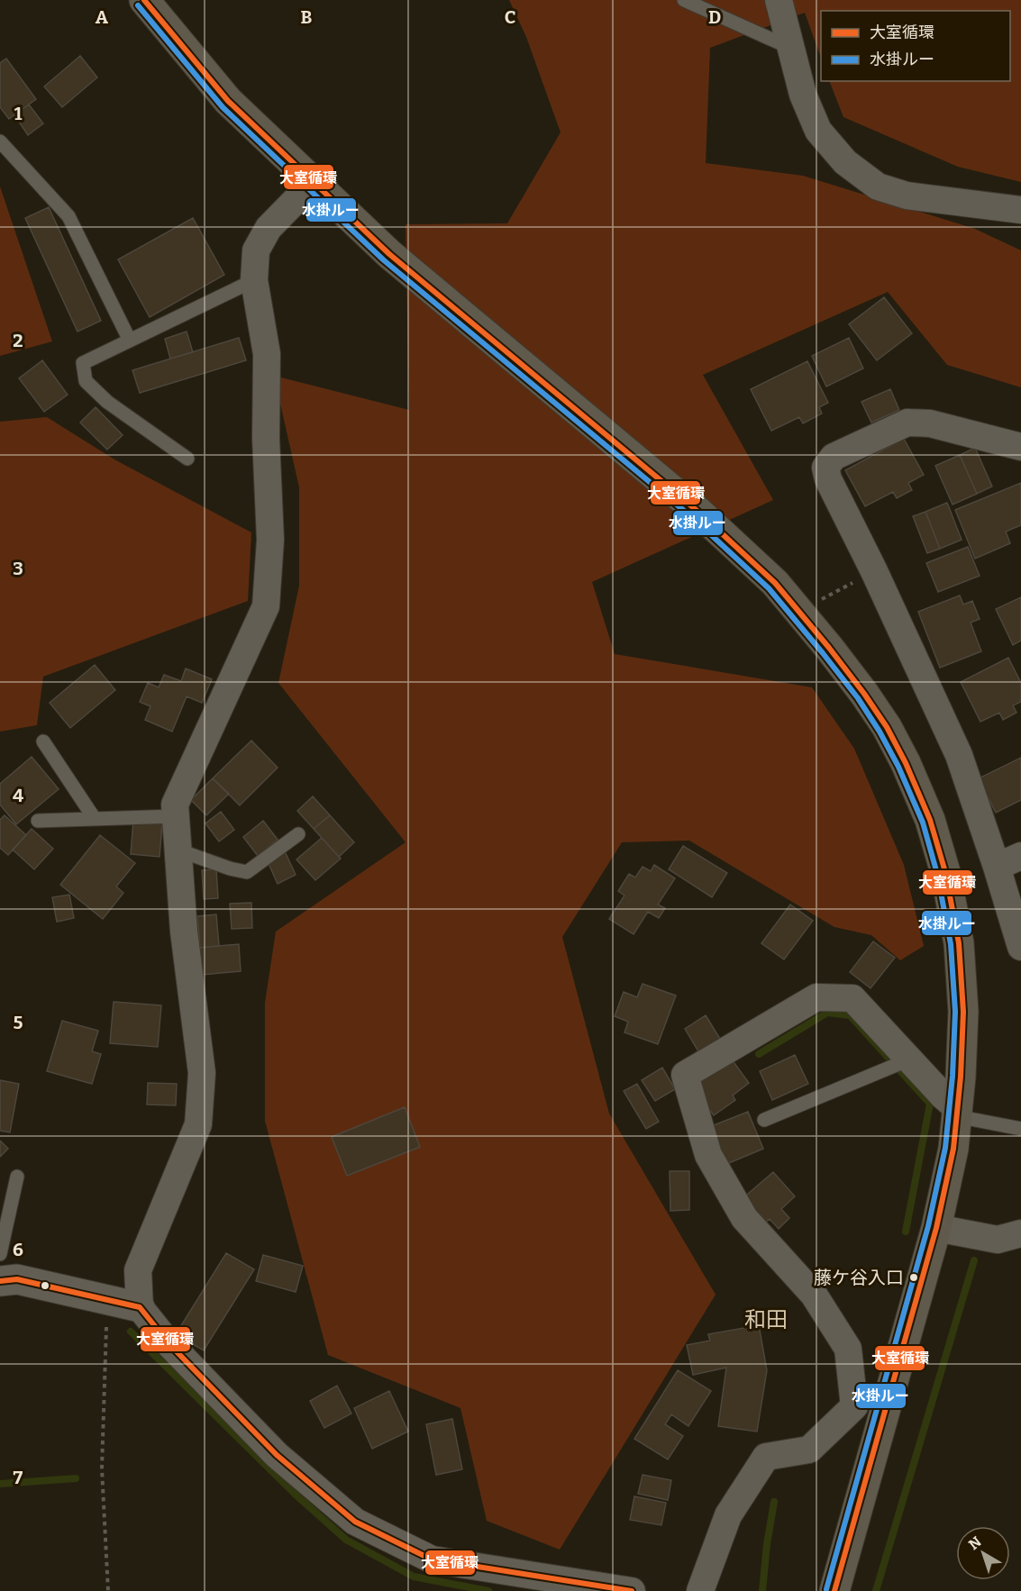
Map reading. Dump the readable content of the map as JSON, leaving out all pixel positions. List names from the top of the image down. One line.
{"districts":["和田"],"places":["藤ケ谷入口"],"lines":["transit line 大室循環","transit line 水掛ルー"],"legend":["大室循環","水掛ルー"],"north":"top left","grid":{"columns":["A","B","C","D"],"rows":["1","2","3","4","5","6","7"]}}
